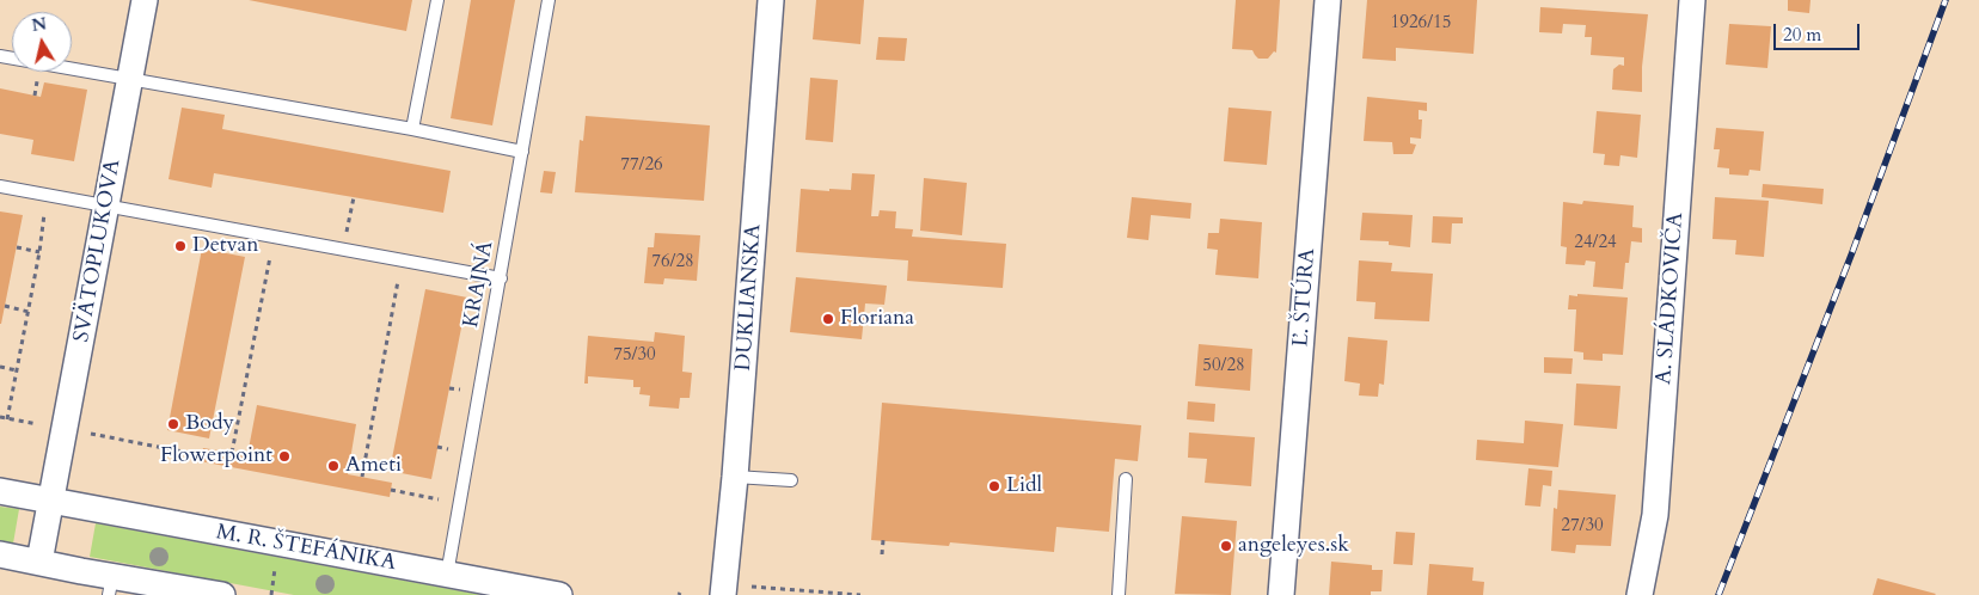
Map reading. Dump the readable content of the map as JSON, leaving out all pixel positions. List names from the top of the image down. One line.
{"streets":{"street":["SVÄTOPLUKOVA","DUKLIANSKA","Ľ. ŠTÚRA","A. SLÁDKOVIČA","M. R. ŠTEFÁNIKA"],"lane":["KRAJNÁ"]},"crossings":[["SVÄTOPLUKOVA","M. R. ŠTEFÁNIKA"],["KRAJNÁ","M. R. ŠTEFÁNIKA"]],"places":["Detvan","Floriana","Body","Flowerpoint","Ameti","Lidl","angeleyes.sk"],"house_numbers":["1926/15","77/26","24/24","76/28","75/30","50/28","27/30"],"scale_bar":"20 m","north":"top"}
